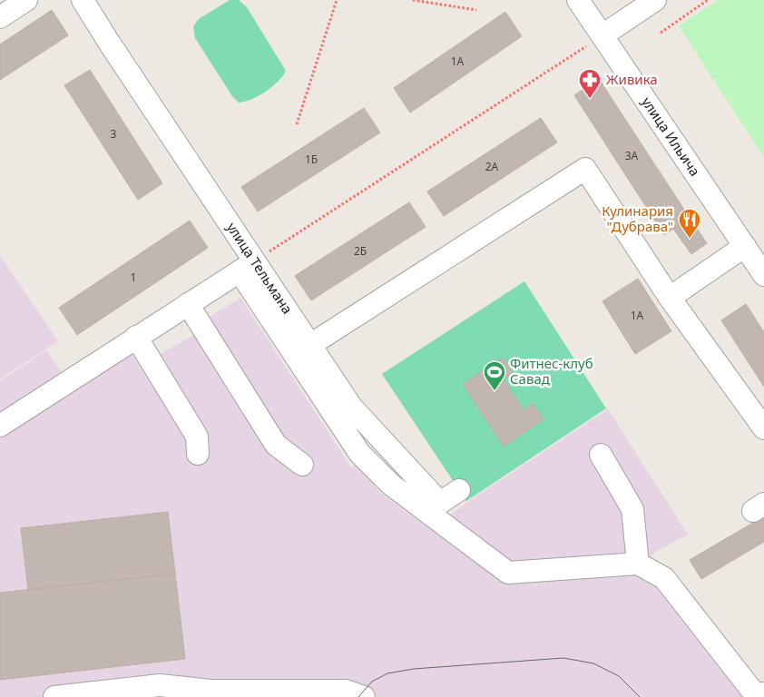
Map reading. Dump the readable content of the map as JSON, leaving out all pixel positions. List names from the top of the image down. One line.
{"streets":{"street":["улица Ильича","улица Тельмана"]},"places":{"pharmacy":["Живика"],"restaurant":["Кулинария \"Дубрава\""],"sports":["Фитнес-клуб Савад"]},"house_numbers":["1А","3","3А","1Б","2А","2Б","1","1А"]}
